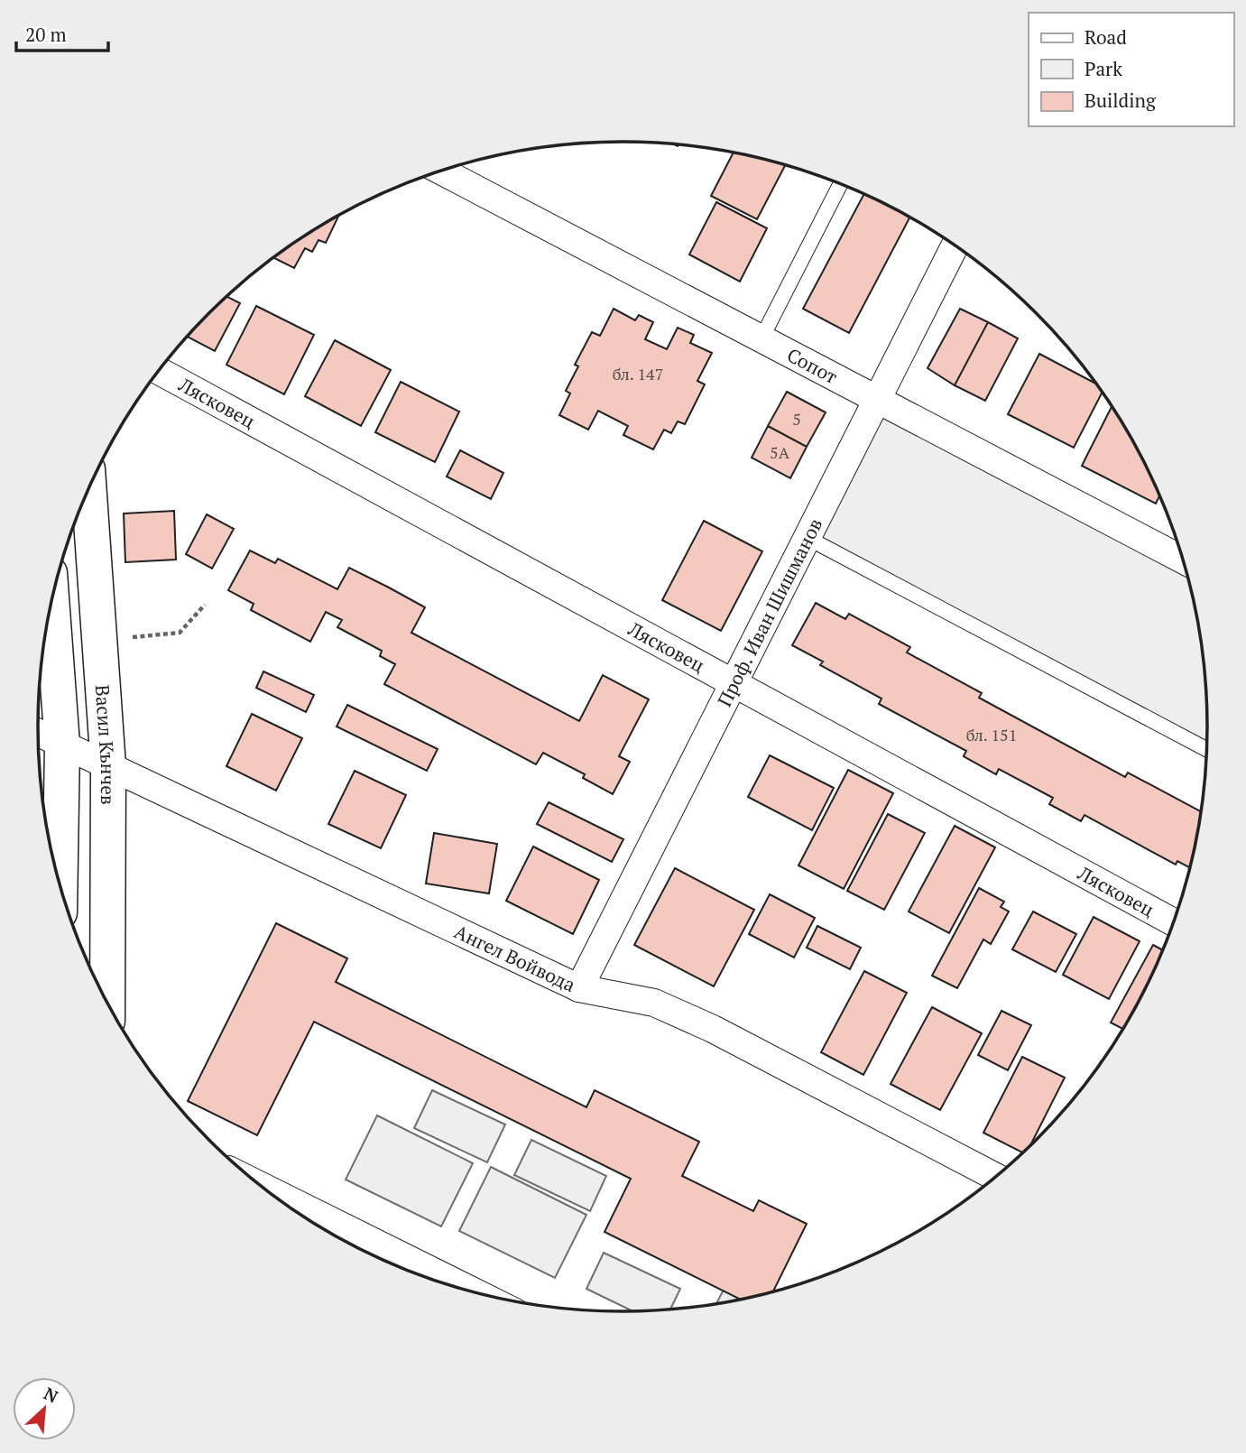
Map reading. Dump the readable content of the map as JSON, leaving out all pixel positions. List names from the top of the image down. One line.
{"streets":{"street":["Сопот","Лясковец","Проф. Иван Шишманов","Васил Кънчев","Ангел Войвода"]},"crossings":[["Сопот","Проф. Иван Шишманов"],["Лясковец","Проф. Иван Шишманов"],["Проф. Иван Шишманов","Ангел Войвода"],["Васил Кънчев","Ангел Войвода"]],"house_numbers":["бл. 147","5","5А","бл. 151"],"legend":["Road","Park","Building"],"scale_bar":"20 m","north":"top right"}
